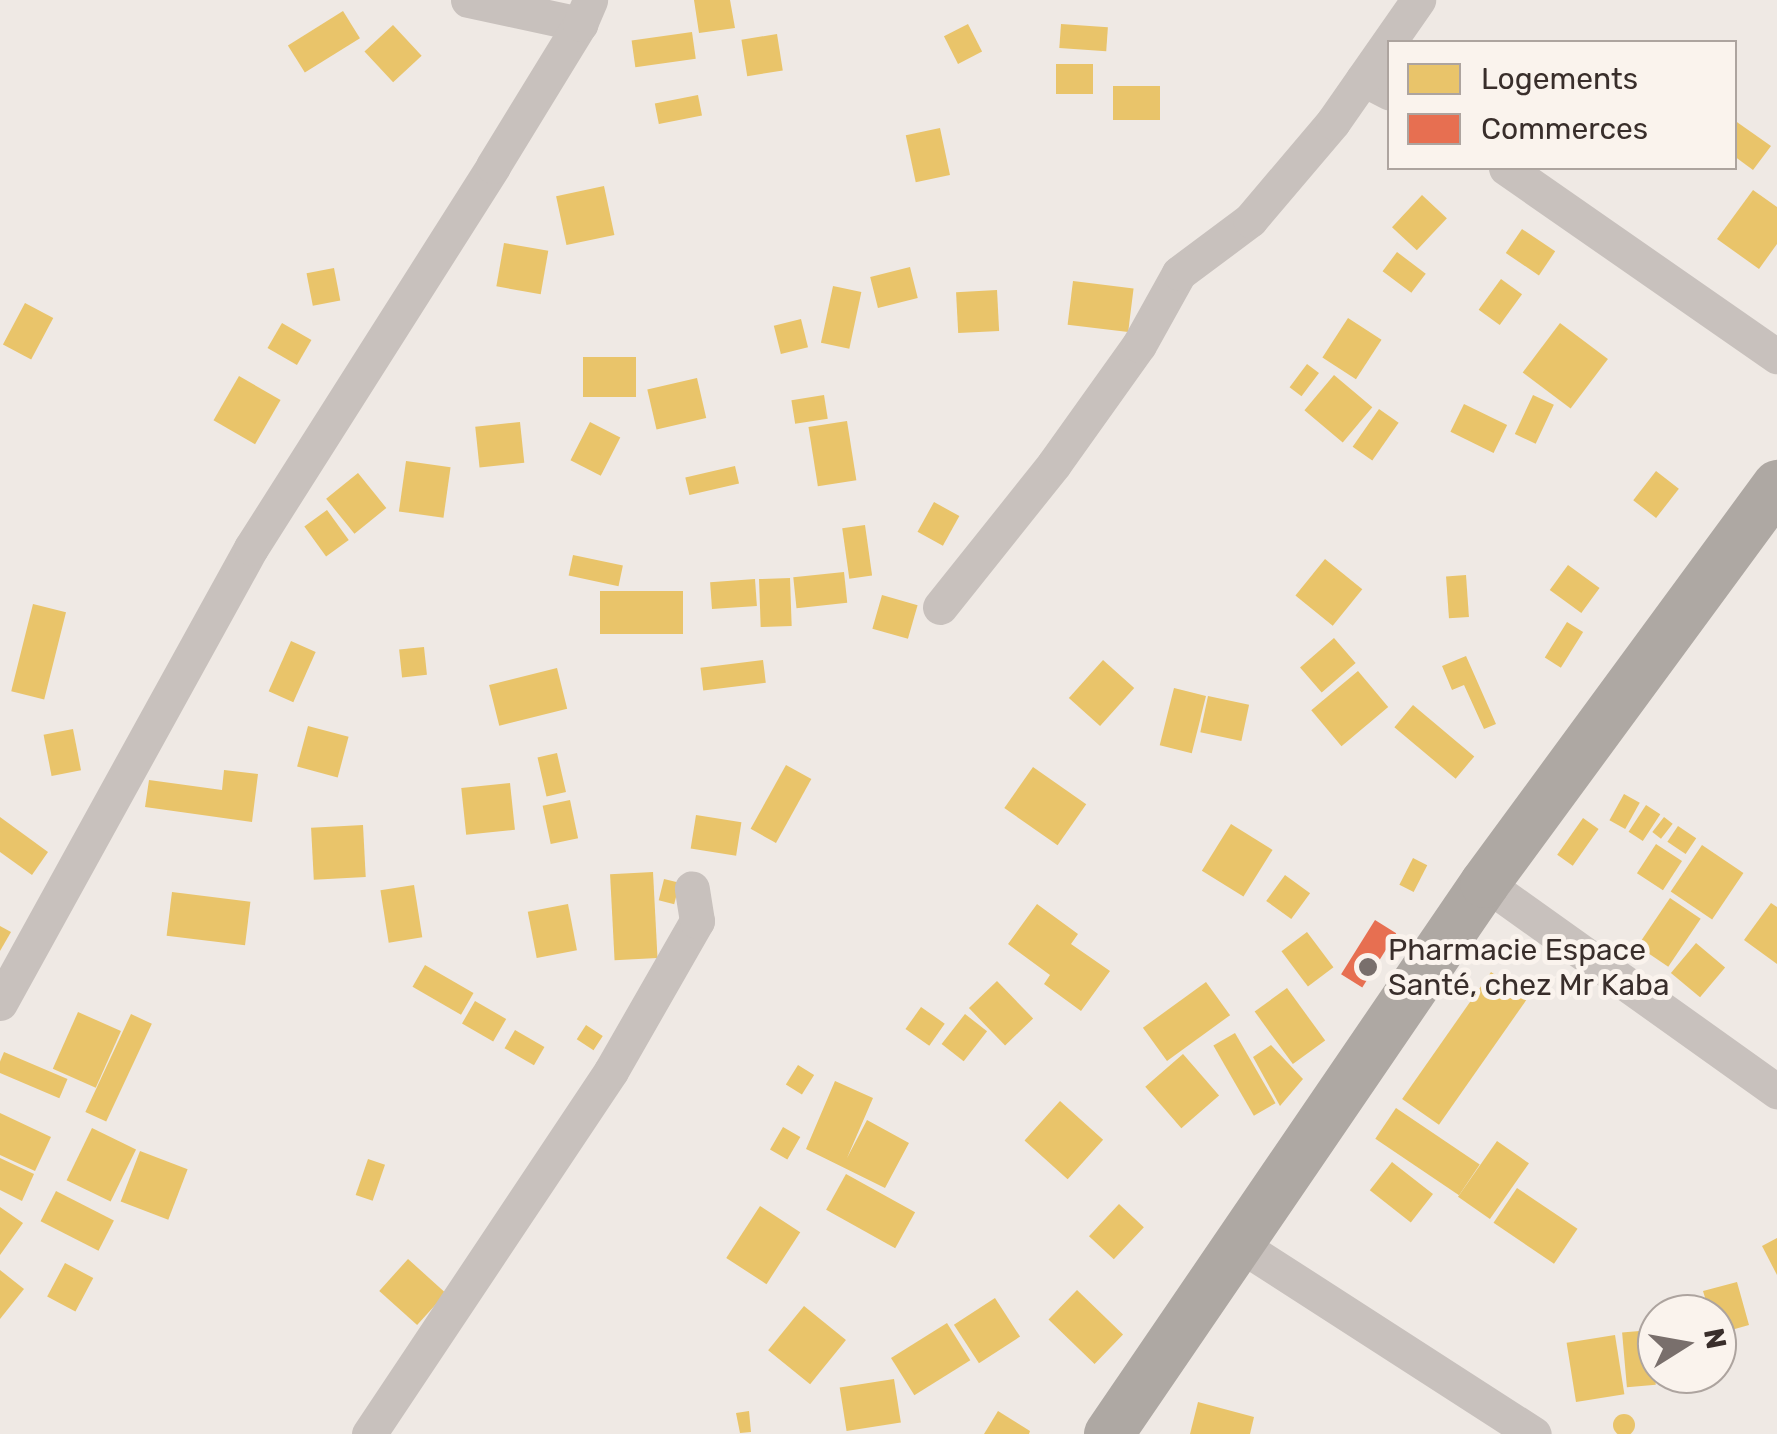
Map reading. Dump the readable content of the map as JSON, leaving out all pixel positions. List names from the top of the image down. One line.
{"places":["Pharmacie Espace Santé, chez Mr Kaba"],"legend":["Logements","Commerces"],"north":"right"}
